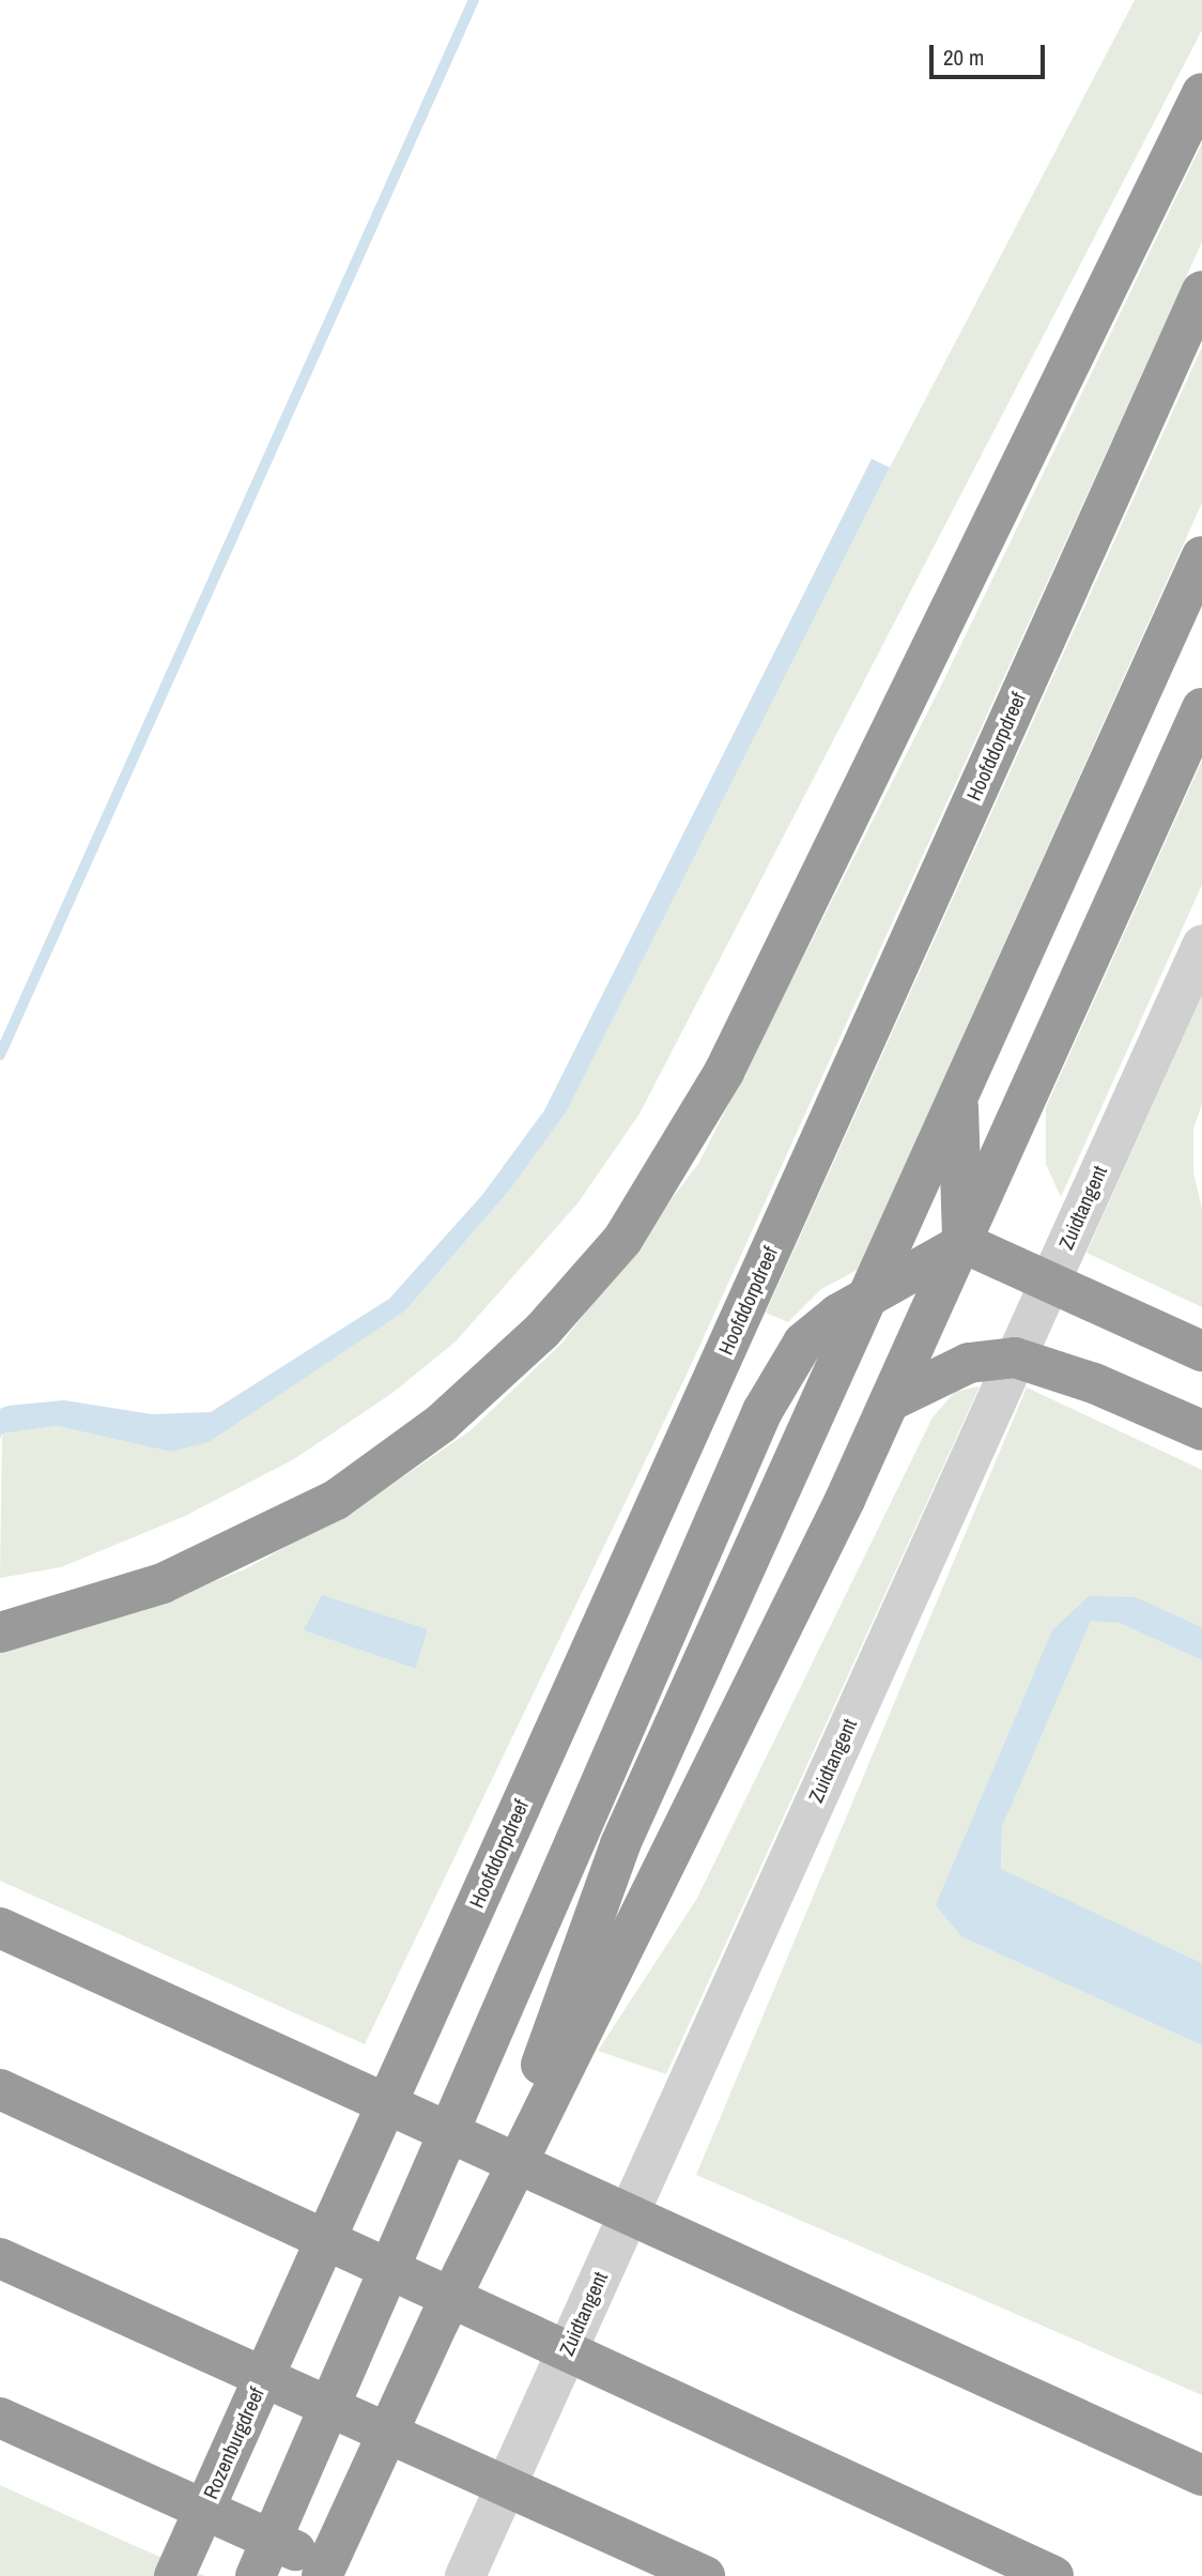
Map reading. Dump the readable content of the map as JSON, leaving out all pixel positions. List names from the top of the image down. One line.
{"streets":{"highway":["Hoofddorpdreef","Rozenburgdreef"],"lane":["Zuidtangent"]},"crossings":[["Hoofddorpdreef","Rozenburgdreef"]],"scale_bar":"20 m"}
